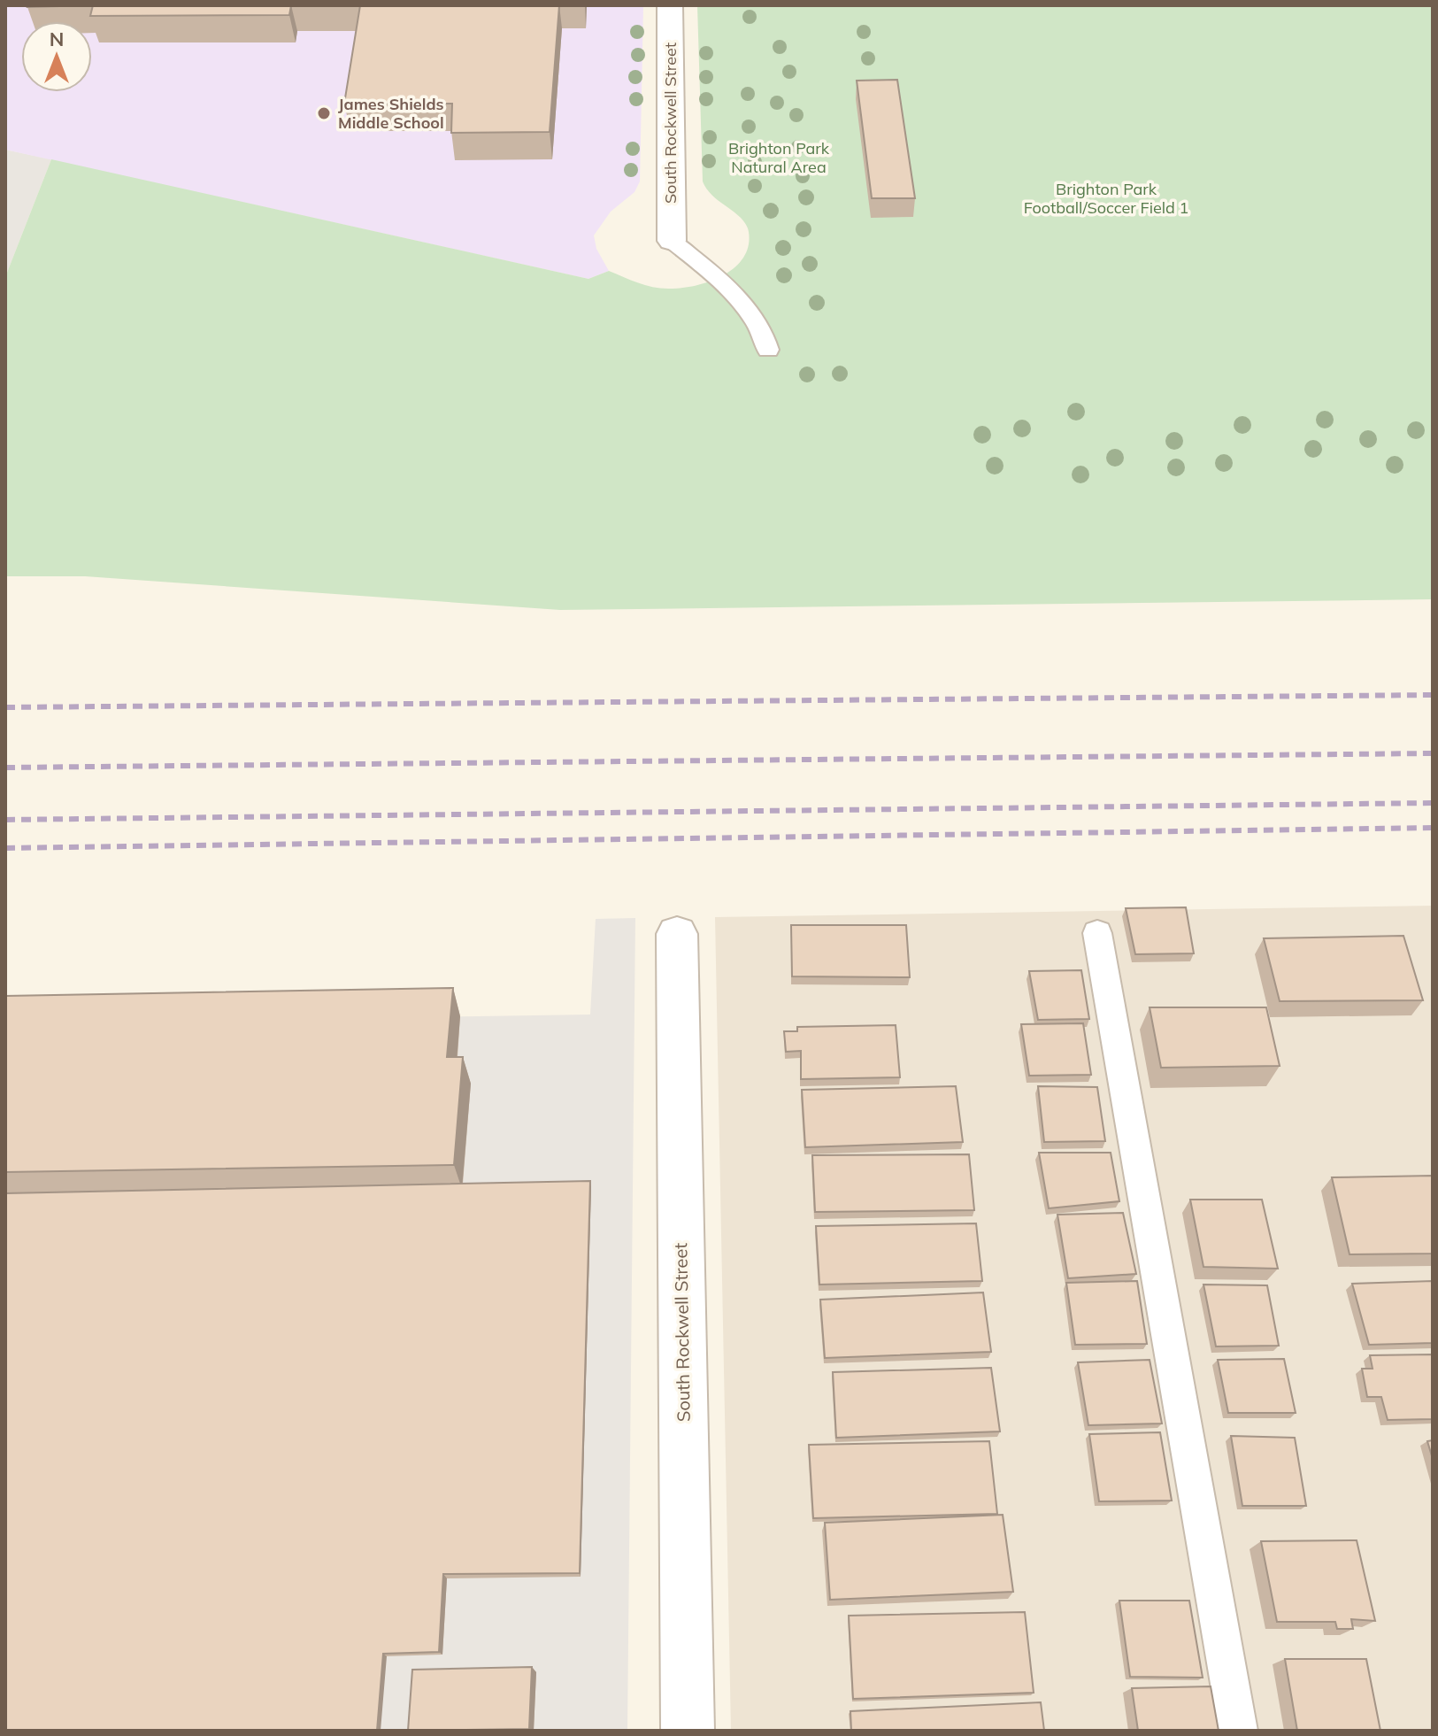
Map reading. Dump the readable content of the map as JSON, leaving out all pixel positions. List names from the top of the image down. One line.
{"streets":{"street":["South Rockwell Street"]},"parks":["Brighton Park Natural Area","Brighton Park Football/Soccer Field 1"],"places":["James Shields Middle School"],"north":"top"}
